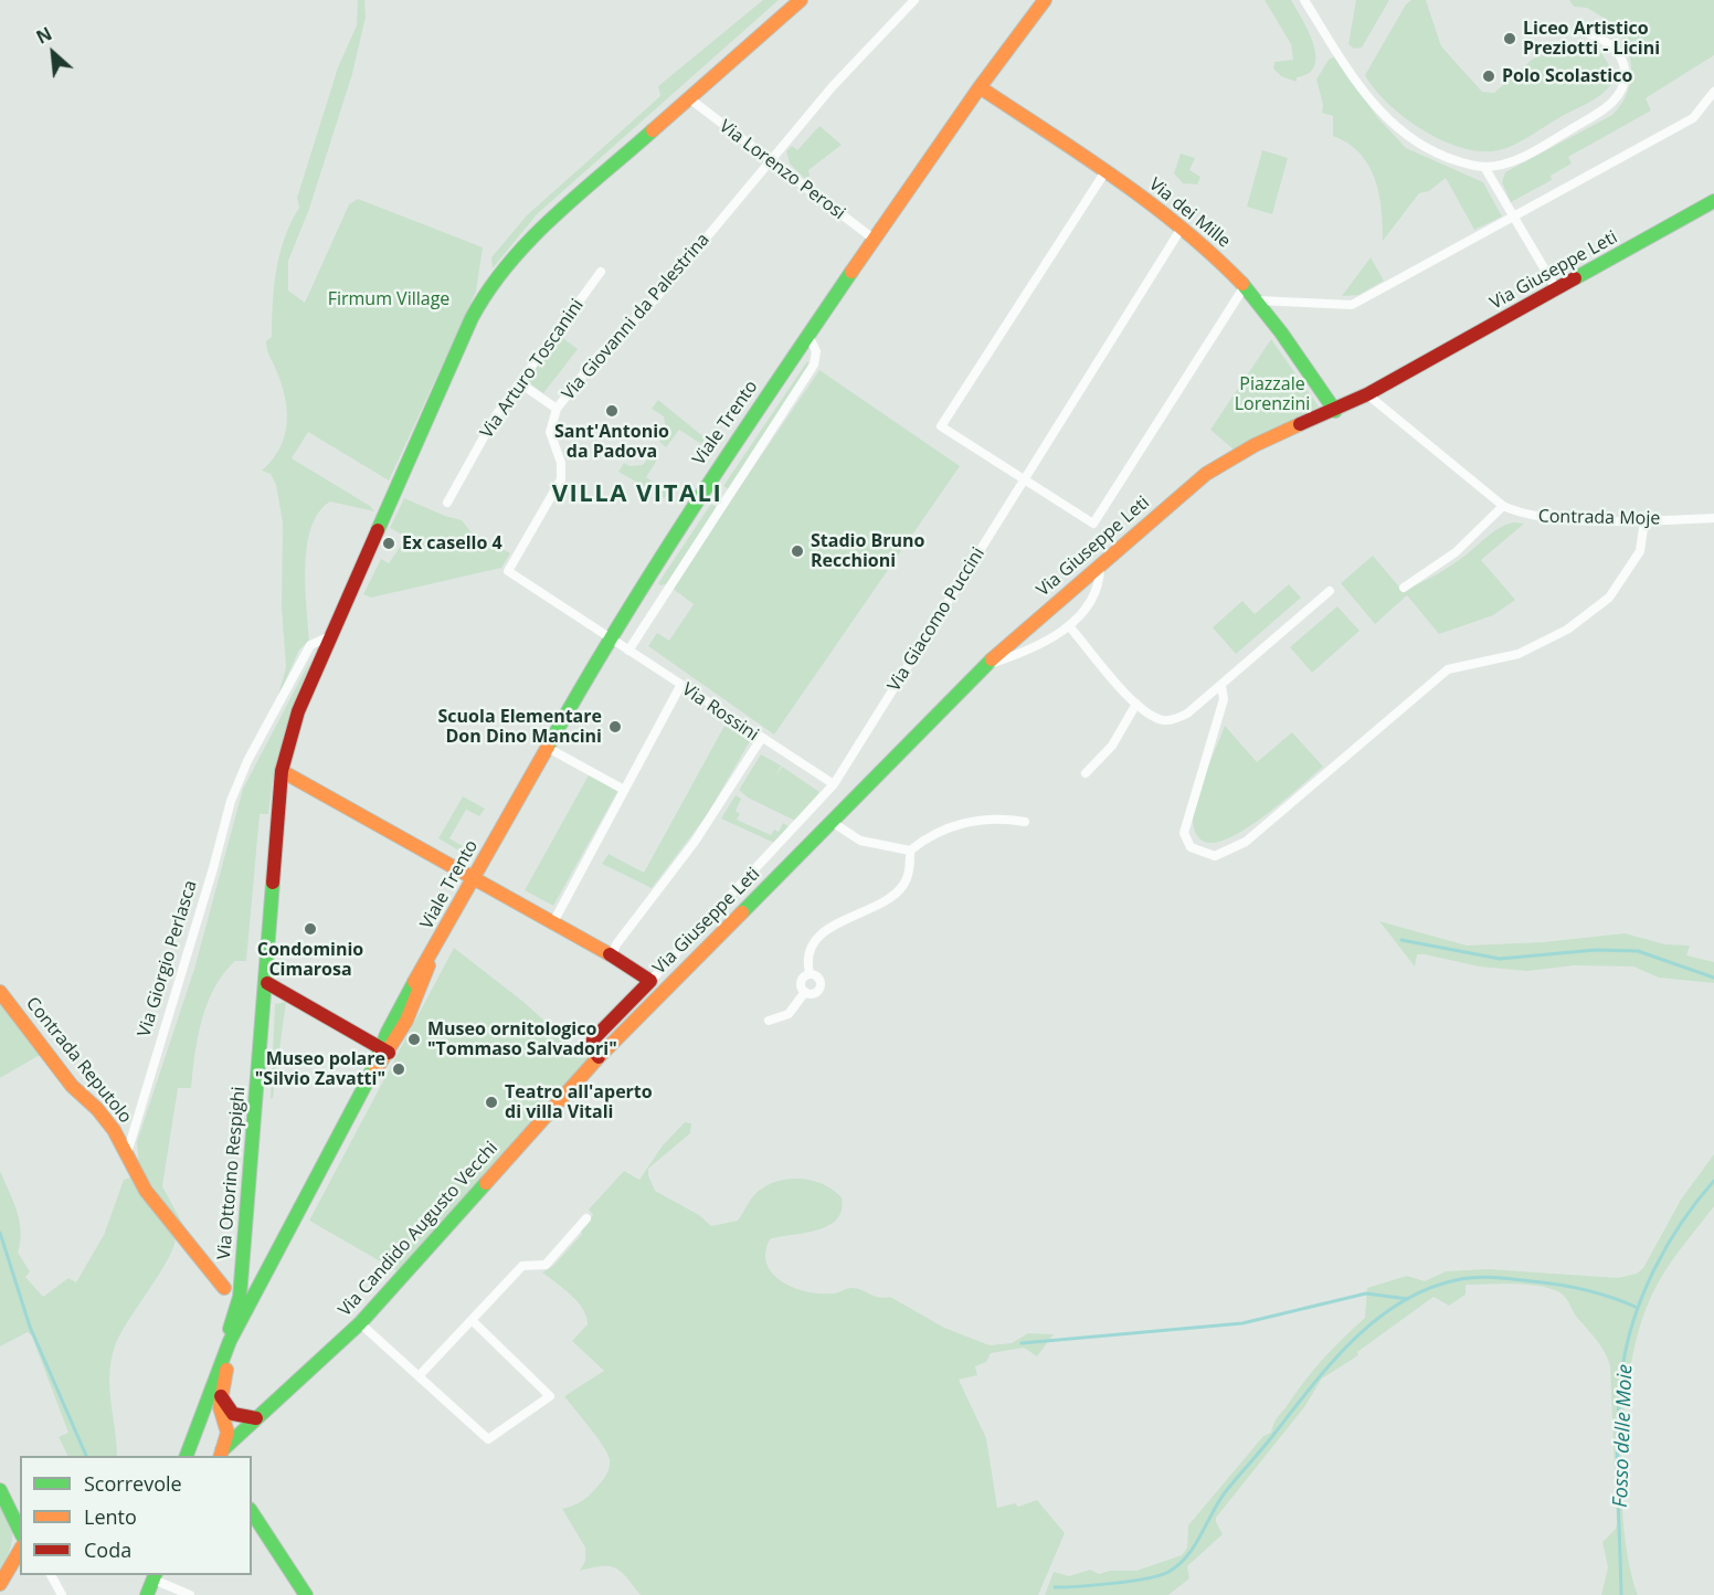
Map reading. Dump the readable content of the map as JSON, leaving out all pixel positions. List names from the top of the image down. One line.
{"streets":{"main road":["Via dei Mille","Via Giuseppe Leti","Viale Trento","Contrada Reputolo","Via Ottorino Respighi","Via Candido Augusto Vecchi"],"street":["Via Lorenzo Perosi","Via Giovanni da Palestrina","Via Arturo Toscanini","Contrada Moje","Via Giacomo Puccini","Via Rossini","Via Giorgio Perlasca"]},"crossings":[["Via Lorenzo Perosi","Via Giovanni da Palestrina"],["Via Lorenzo Perosi","Viale Trento"],["Via Lorenzo Perosi","Via Ottorino Respighi"],["Via dei Mille","Via Giuseppe Leti"],["Via dei Mille","Viale Trento"],["Via dei Mille","Via Giacomo Puccini"],["Via Giuseppe Leti","Contrada Moje"],["Via Giuseppe Leti","Via Candido Augusto Vecchi"],["Via Giovanni da Palestrina","Viale Trento"],["Via Giovanni da Palestrina","Via Rossini"],["Viale Trento","Via Rossini"],["Viale Trento","Via Ottorino Respighi"],["Viale Trento","Via Candido Augusto Vecchi"],["Via Giacomo Puccini","Via Rossini"],["Via Giorgio Perlasca","Contrada Reputolo"],["Via Giorgio Perlasca","Via Ottorino Respighi"]],"districts":["VILLA VITALI"],"water":["Fosso delle Moie"],"parks":["Firmum Village","Piazzale Lorenzini"],"places":["Liceo Artistico Preziotti - Licini","Polo Scolastico","Sant'Antonio da Padova","Ex casello 4","Stadio Bruno Recchioni","Scuola Elementare Don Dino Mancini","Condominio Cimarosa","Museo ornitologico \"Tommaso Salvadori\"","Museo polare \"Silvio Zavatti\"","Teatro all'aperto di villa Vitali"],"legend":["Scorrevole","Lento","Coda"],"north":"top left"}
